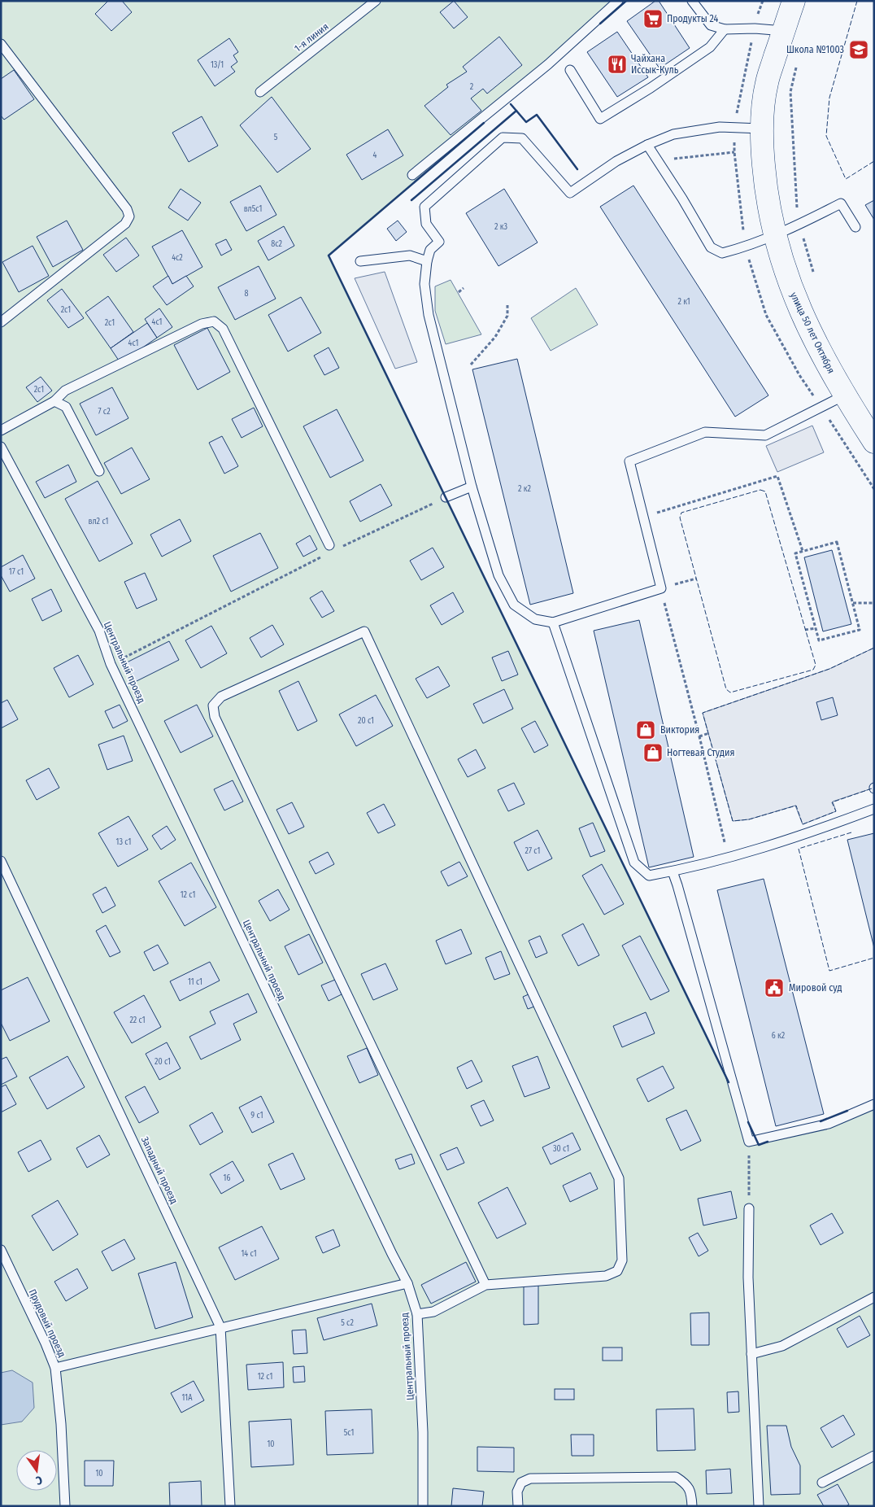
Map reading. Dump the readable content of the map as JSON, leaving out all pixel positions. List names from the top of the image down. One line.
{"streets":{"street":["улица 50 лет Октября"],"lane":["1-я линия","Центральный проезд","Западный проезд","Прудовый проезд"]},"places":{"supermarket":["Продукты 24"],"school or university":["Школа №1003"],"restaurant":["Чайхана Иссык-Куль"],"shop":["Виктория","Ногтевая Студия"],"public building":["Мировой суд"]},"house_numbers":["13/1","2","5","4","вл5с1","2 к3","8с2","4с2","8","2 к1","2с1","4с1","2с1","4с1","2с1","7 с2","2 к2","вл2 с1","17 с1","20 с1","13 с1","27 с1","12 с1","11 с1","22 с1","6 к2","20 с1","9 с1","30 с1","16","14 с1","5 с2","12 с1","11А","5с1","10","10"],"north":"bottom"}
